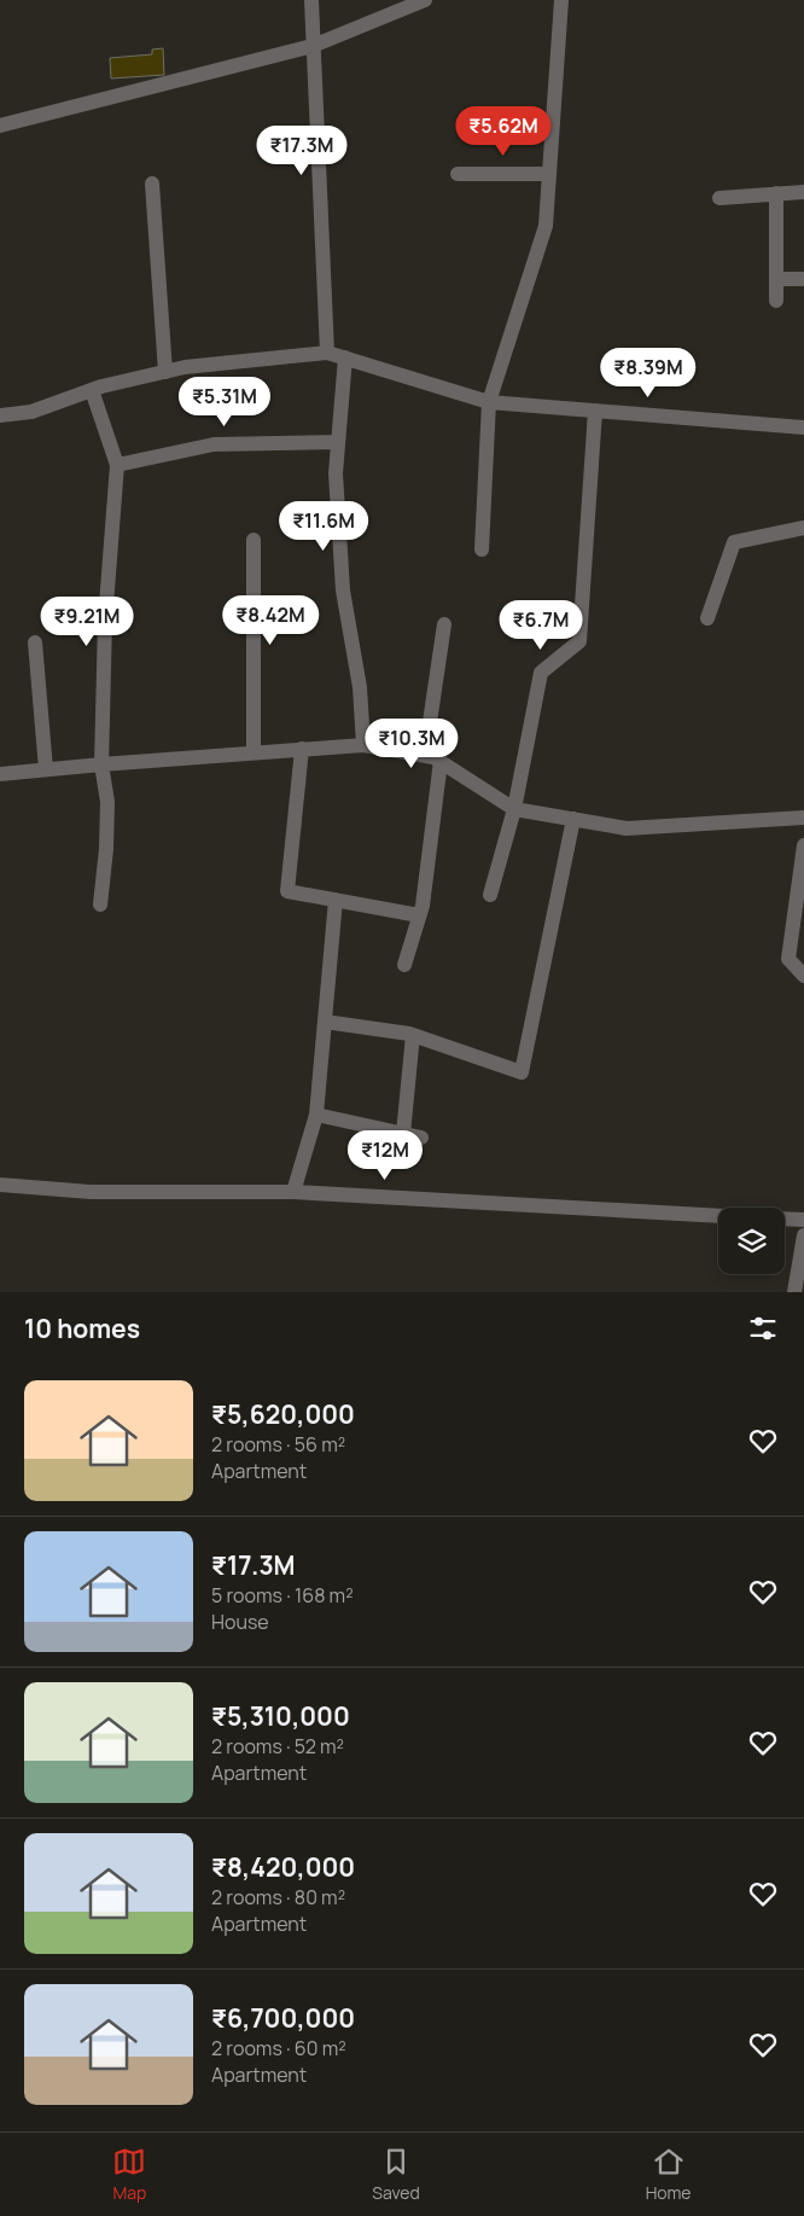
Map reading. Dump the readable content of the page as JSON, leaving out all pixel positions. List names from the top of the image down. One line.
{"page":{"price":["₹5.62M","₹17.3M","₹8.39M","₹5.31M","₹11.6M","₹8.42M","₹9.21M","₹6.7M","₹10.3M","₹12M"],"heading":"10 homes","list":[{"name":"₹5,620,000","note":"2 rooms · 56 m² · Apartment"},{"name":"₹17.3M","note":"5 rooms · 168 m² · House"},{"name":"₹5,310,000","note":"2 rooms · 52 m² · Apartment"},{"name":"₹8,420,000","note":"2 rooms · 80 m² · Apartment"},{"name":"₹6,700,000","note":"2 rooms · 60 m² · Apartment"}],"tabs":["Map","Saved","Home"]}}
